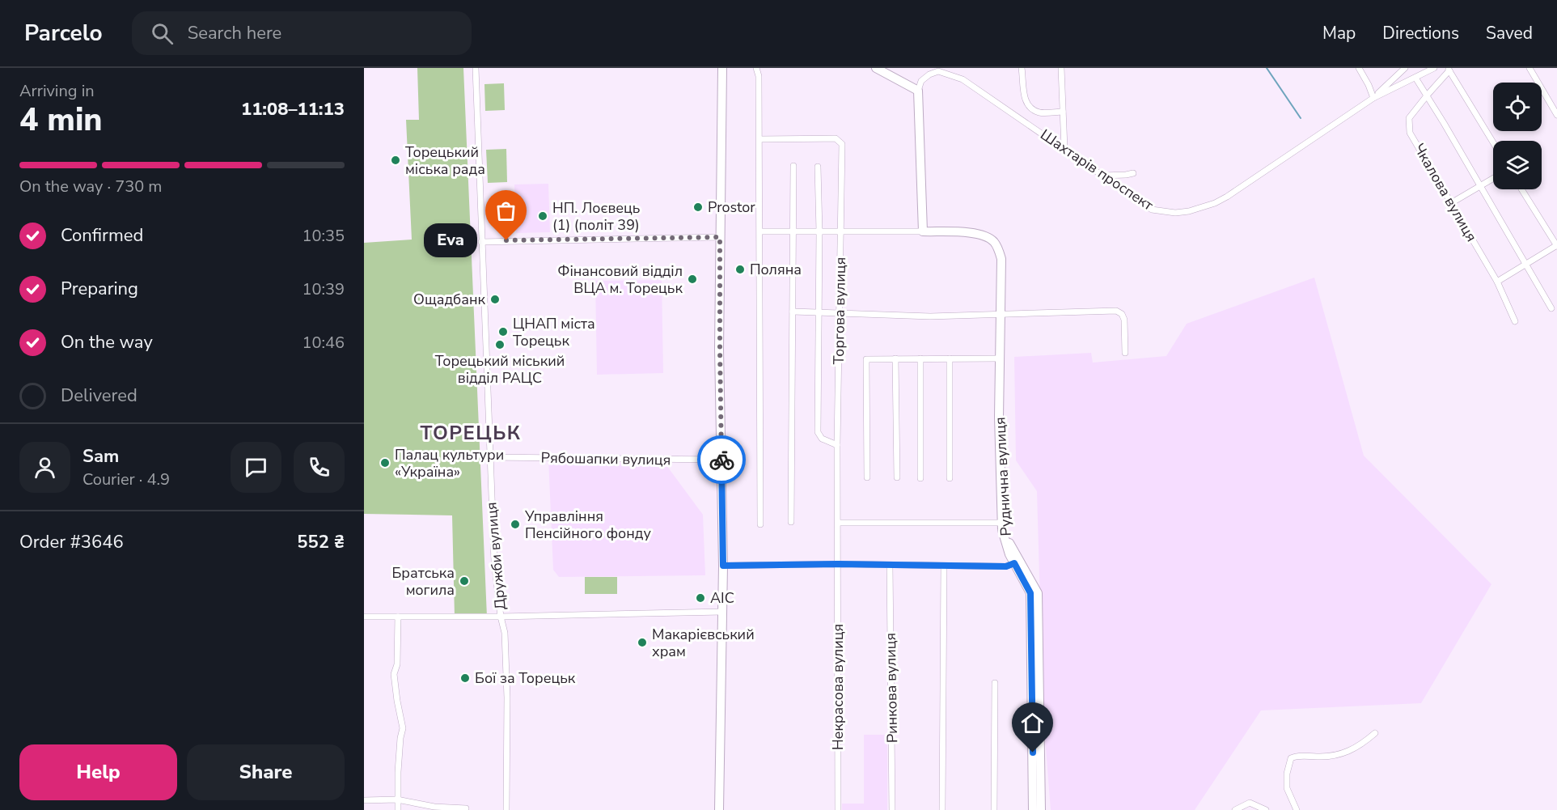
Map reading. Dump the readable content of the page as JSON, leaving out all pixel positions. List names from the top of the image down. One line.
{"streets":{"main road":["Руднична вулиця"],"street":["Шахтарів проспект","Чкалова вулиця","Торгова вулиця","Рябошапки вулиця","Дружби вулиця","Некрасова вулиця","Ринкова вулиця"]},"crossings":[["Торгова вулиця","Руднична вулиця"],["Торгова вулиця","Некрасова вулиця"],["Рябошапки вулиця","Дружби вулиця"]],"districts":["ТОРЕЦЬК"],"places":["Торецький міська рада","Prostor","НП. Лоєвець (1) (політ 39)","Eva","Поляна","Фінансовий відділ ВЦА м. Торецьк","Ощадбанк","ЦНАП міста Торецьк","Торецький міський відділ РАЦС","Палац культури «Україна»","Управління Пенсійного фонду","Братська мoгила","АІС","Макарієвський храм","Бої за Торецьк"],"page":{"header":"Parcelo","search":"Search here","nav":["Map","Directions","Saved"],"heading":["4 min","Arriving in","11:08–11:13"],"panel":["Sam","Courier · 4.9","Order #3646","552 ₴"],"bar":"On the way · 730 m","list":[["Confirmed","10:35"],["Preparing","10:39"],["On the way","10:46"],"Delivered"],"bubble":"Eva","buttons":["Help","Share"]}}
